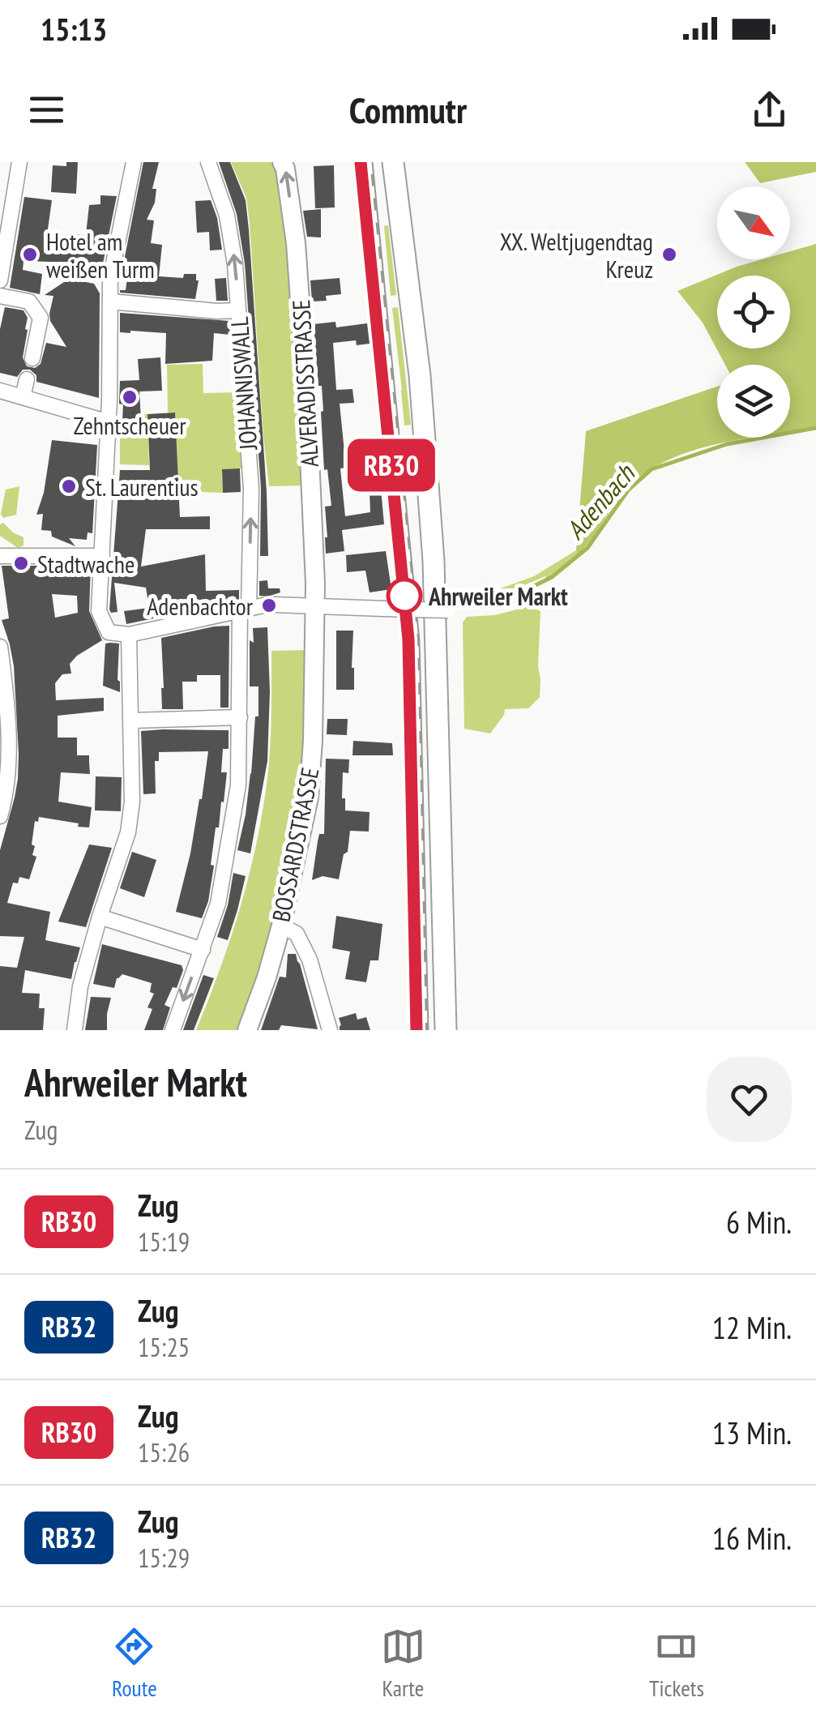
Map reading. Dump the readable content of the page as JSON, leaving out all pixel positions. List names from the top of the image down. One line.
{"streets":{"street":["JOHANNISWALL","ALVERADISSTRASSE","BOSSARDSTRASSE"]},"crossings":[["ALVERADISSTRASSE","BOSSARDSTRASSE"]],"one_way":["ALVERADISSTRASSE"],"water":["Adenbach"],"places":["Hotel am weißen Turm","XX. Weltjugendtag Kreuz","Zehntscheuer","St. Laurentius","Stadtwache","Ahrweiler Markt","Adenbachtor"],"north":"bottom right","page":{"status":"15:13","header":"Commutr","on_map":"RB30","heading":["Ahrweiler Markt","Zug"],"list":[{"mark":"RB30","name":"Zug","note":"15:19","value":"6 Min."},{"mark":"RB32","name":"Zug","note":"15:25","value":"12 Min."},{"mark":"RB30","name":"Zug","note":"15:26","value":"13 Min."},{"mark":"RB32","name":"Zug","note":"15:29","value":"16 Min."}],"tabs":["Route","Karte","Tickets"]}}
